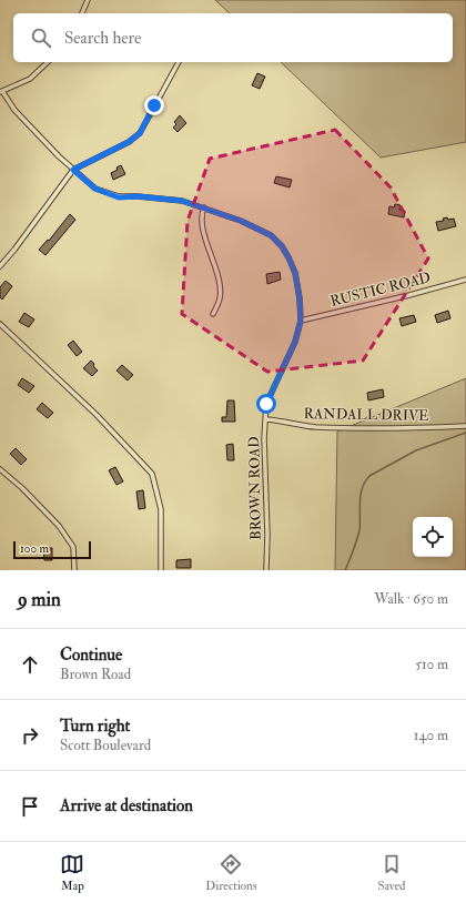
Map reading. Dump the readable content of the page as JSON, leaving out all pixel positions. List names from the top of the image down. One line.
{"streets":{"street":["RUSTIC ROAD","RANDALL DRIVE","BROWN ROAD"]},"crossings":[["RUSTIC ROAD","BROWN ROAD"],["RANDALL DRIVE","BROWN ROAD"]],"scale_bar":"100 m","page":{"search":"Search here","scale":"100 m","heading":["9 min","Walk · 650 m"],"list":[["Continue","Brown Road","510 m"],["Turn right","Scott Boulevard","140 m"],"Arrive at destination"],"nav":["Map","Directions","Saved"]}}
